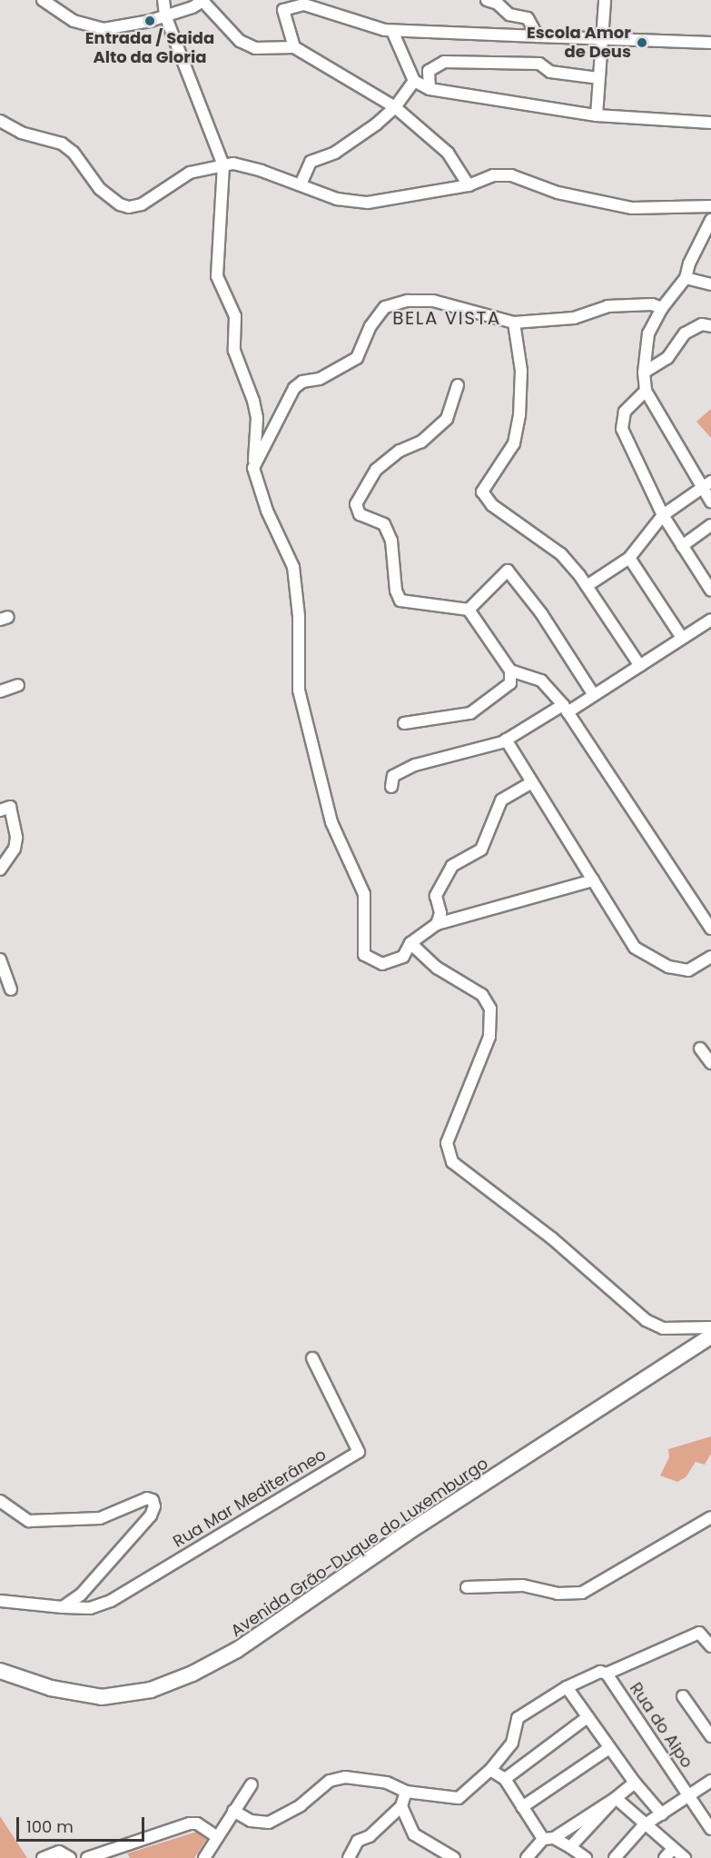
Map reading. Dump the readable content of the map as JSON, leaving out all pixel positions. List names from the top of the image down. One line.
{"streets":{"main road":["Avenida Grão-Duque do Luxemburgo"],"street":["Rua Mar Mediterâneo","Rua do Aipo"]},"districts":["BELA VISTA"],"places":["Entrada / Saida Alto da Gloria","Escola Amor de Deus"],"scale_bar":"100 m"}
